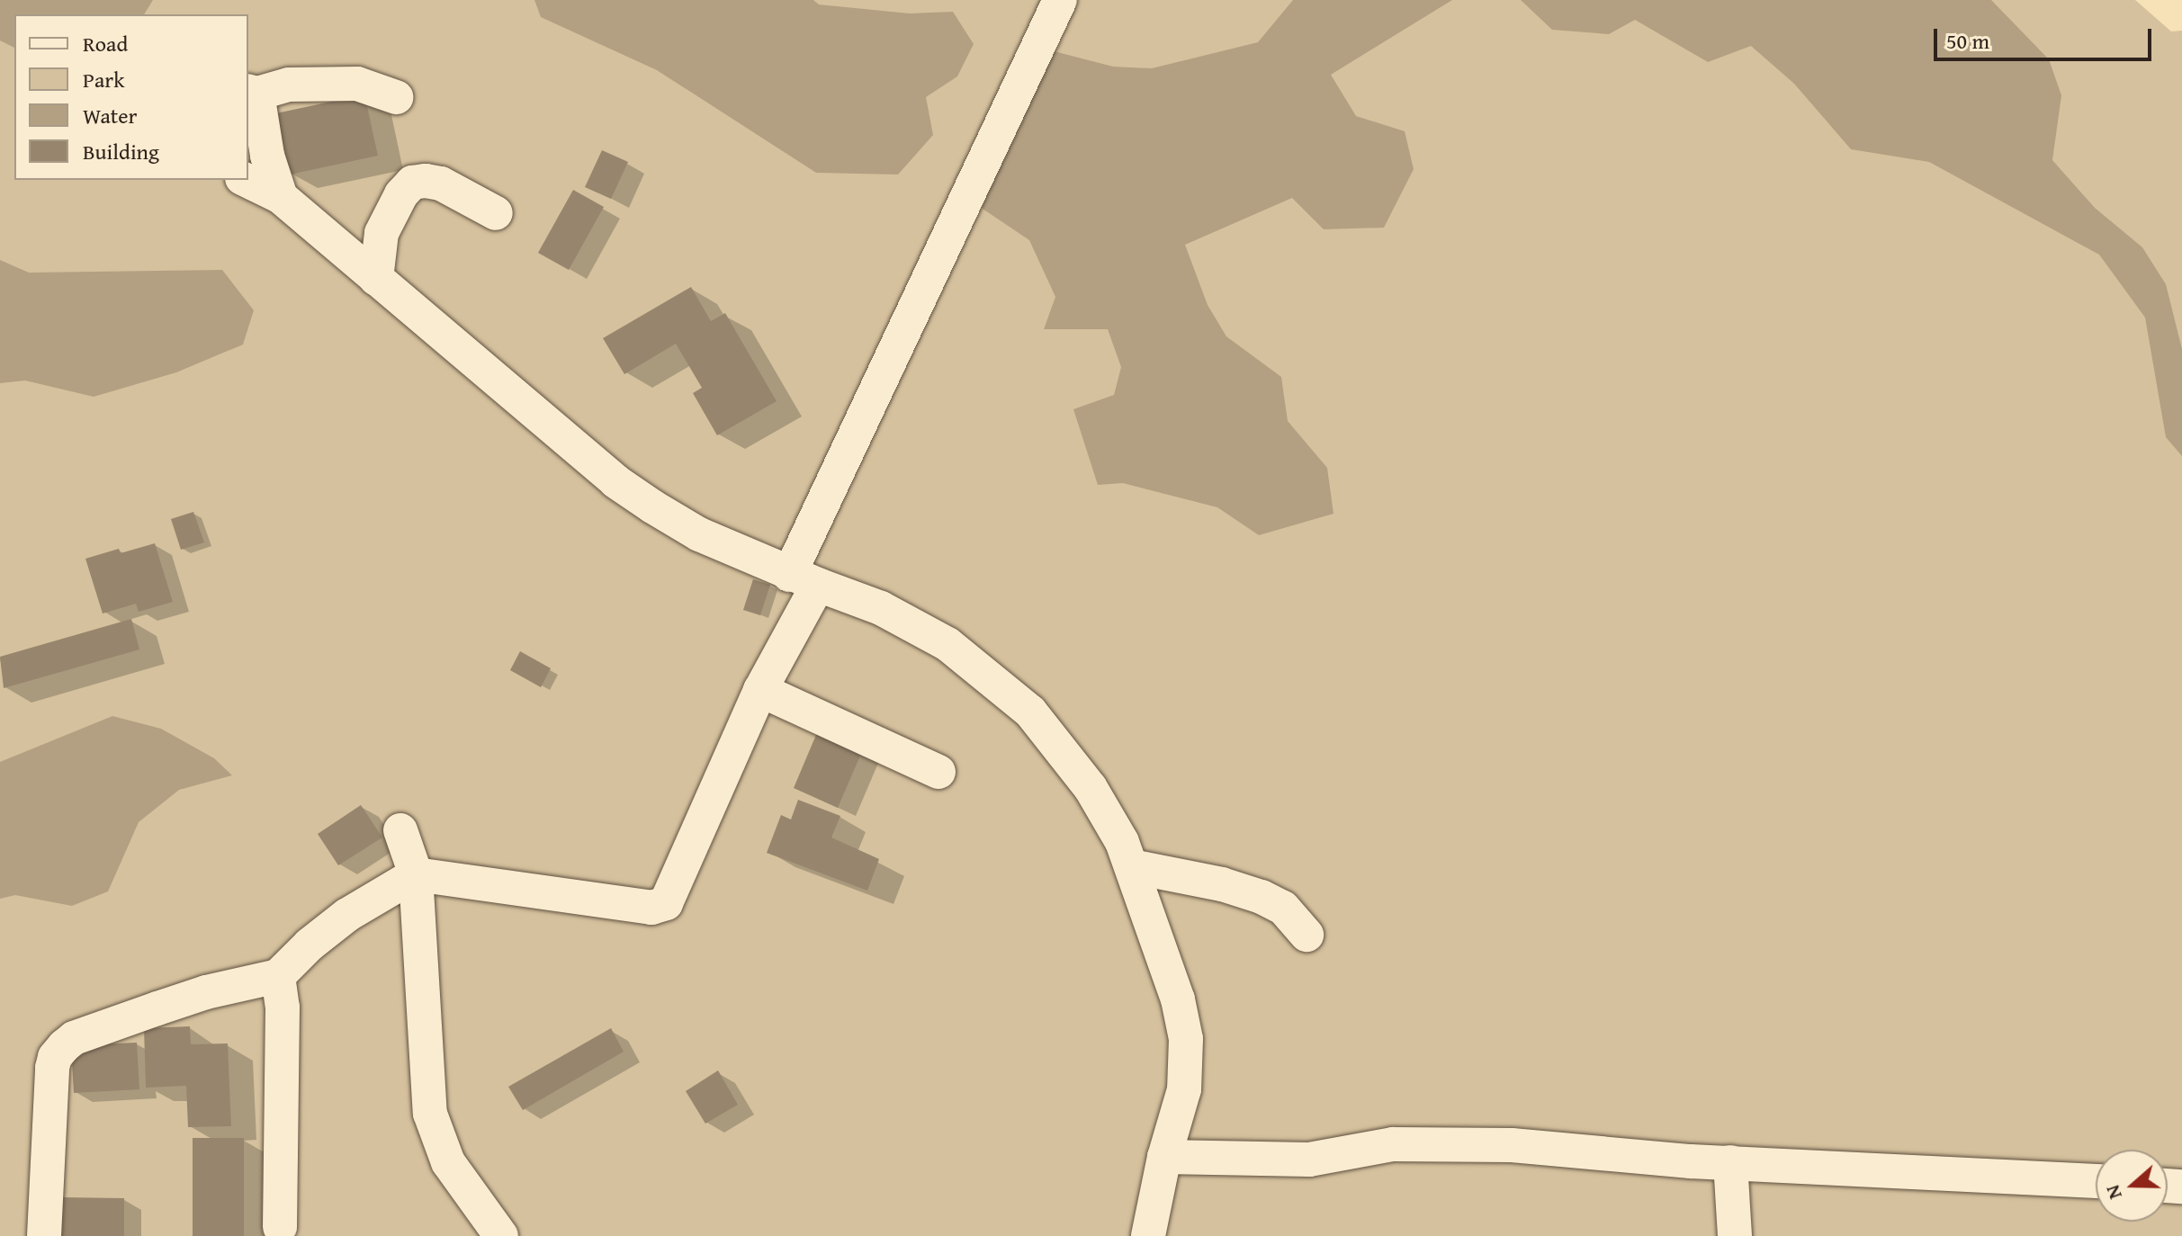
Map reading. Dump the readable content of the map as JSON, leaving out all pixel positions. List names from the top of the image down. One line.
{"legend":["Road","Park","Water","Building"],"scale_bar":"50 m","north":"left"}
